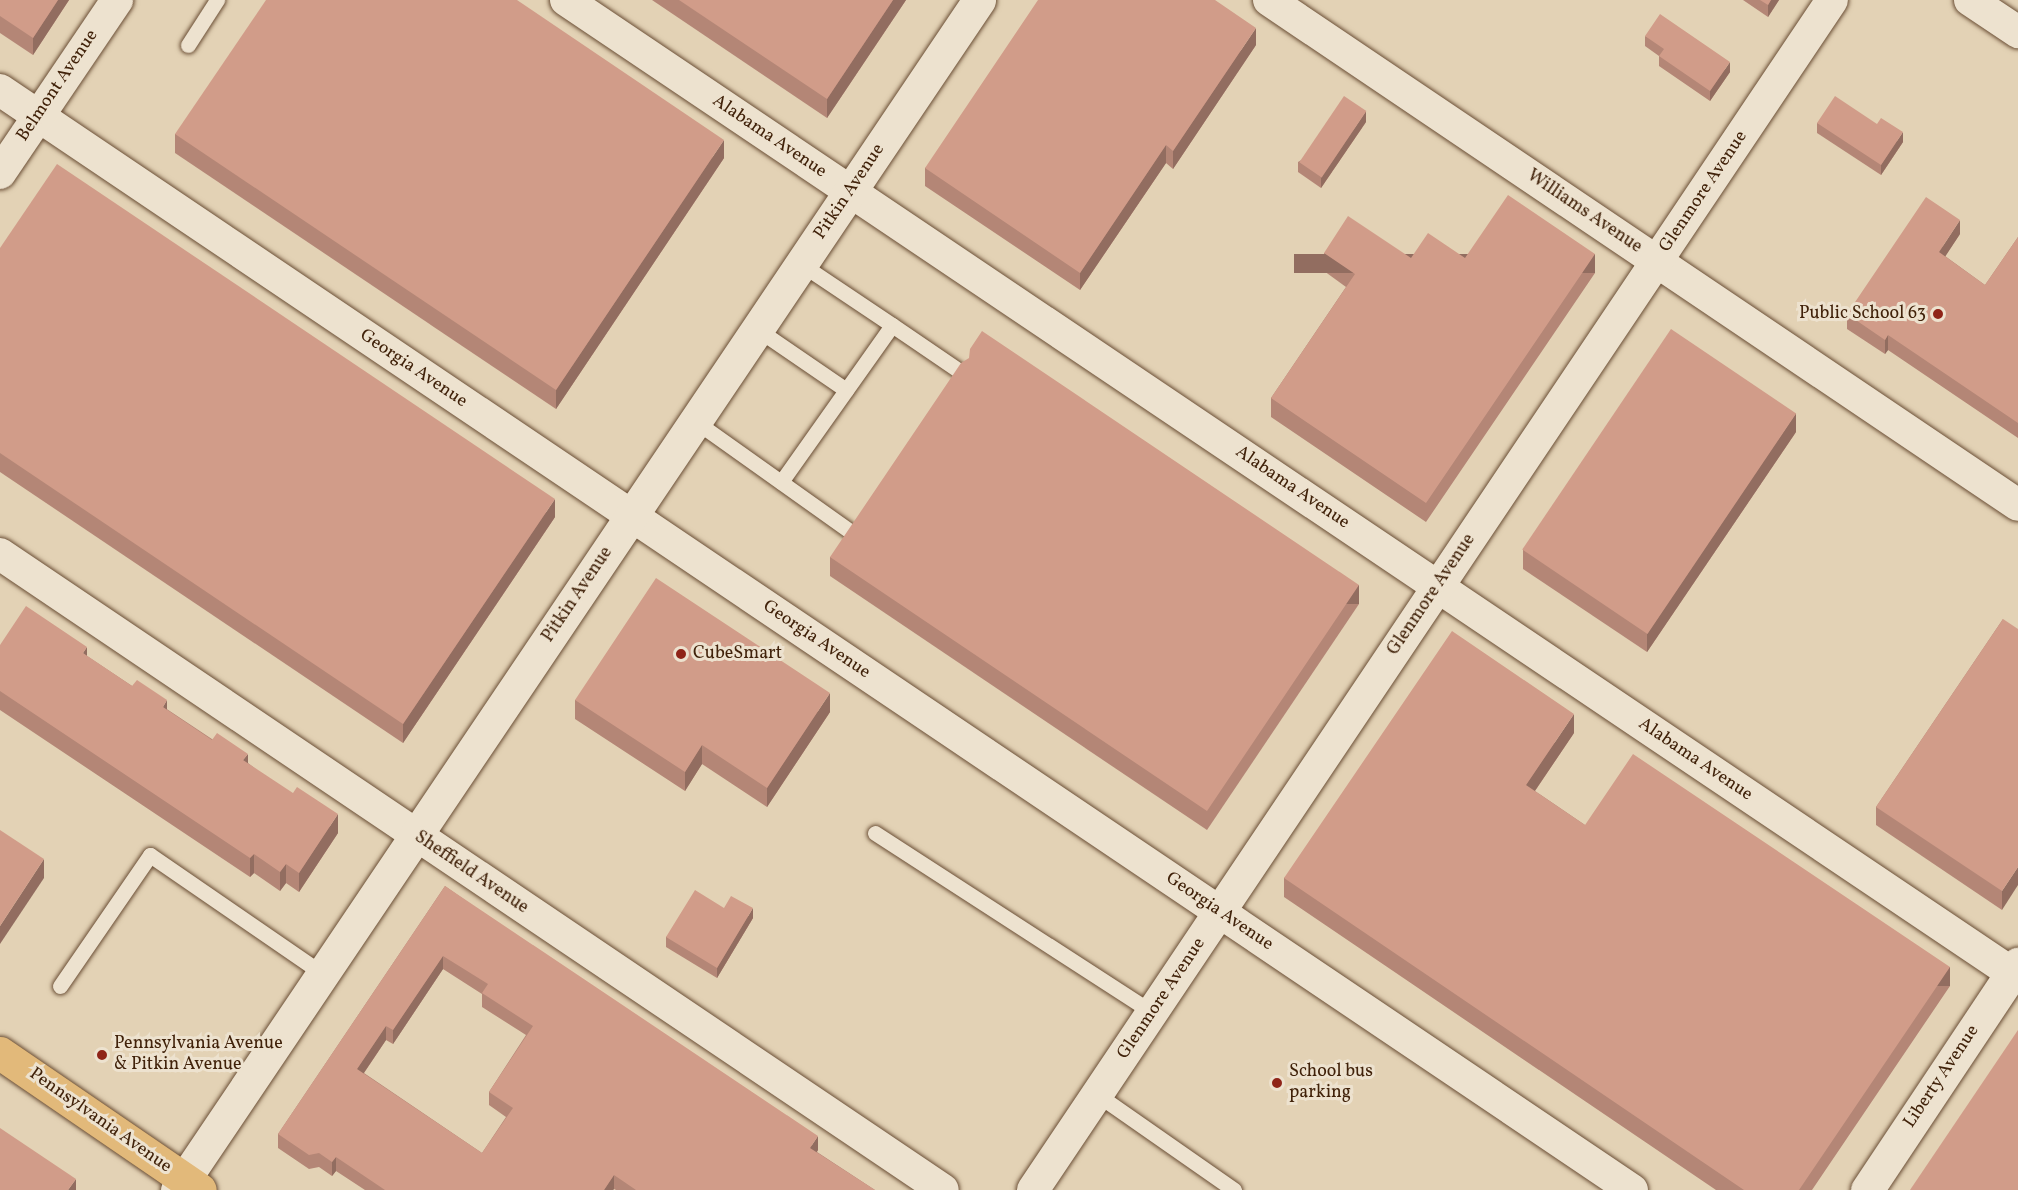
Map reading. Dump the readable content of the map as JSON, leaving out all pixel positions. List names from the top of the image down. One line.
{"streets":{"main road":["Pennsylvania Avenue"],"street":["Belmont Avenue","Alabama Avenue","Pitkin Avenue","Glenmore Avenue","Williams Avenue","Georgia Avenue","Sheffield Avenue","Liberty Avenue"]},"crossings":[["Belmont Avenue","Georgia Avenue"],["Alabama Avenue","Pitkin Avenue"],["Alabama Avenue","Glenmore Avenue"],["Alabama Avenue","Liberty Avenue"],["Pitkin Avenue","Georgia Avenue"],["Pitkin Avenue","Sheffield Avenue"],["Pitkin Avenue","Pennsylvania Avenue"],["Glenmore Avenue","Williams Avenue"],["Glenmore Avenue","Georgia Avenue"]],"places":["Public School 63","CubeSmart","Pennsylvania Avenue & Pitkin Avenue","School bus parking"]}
